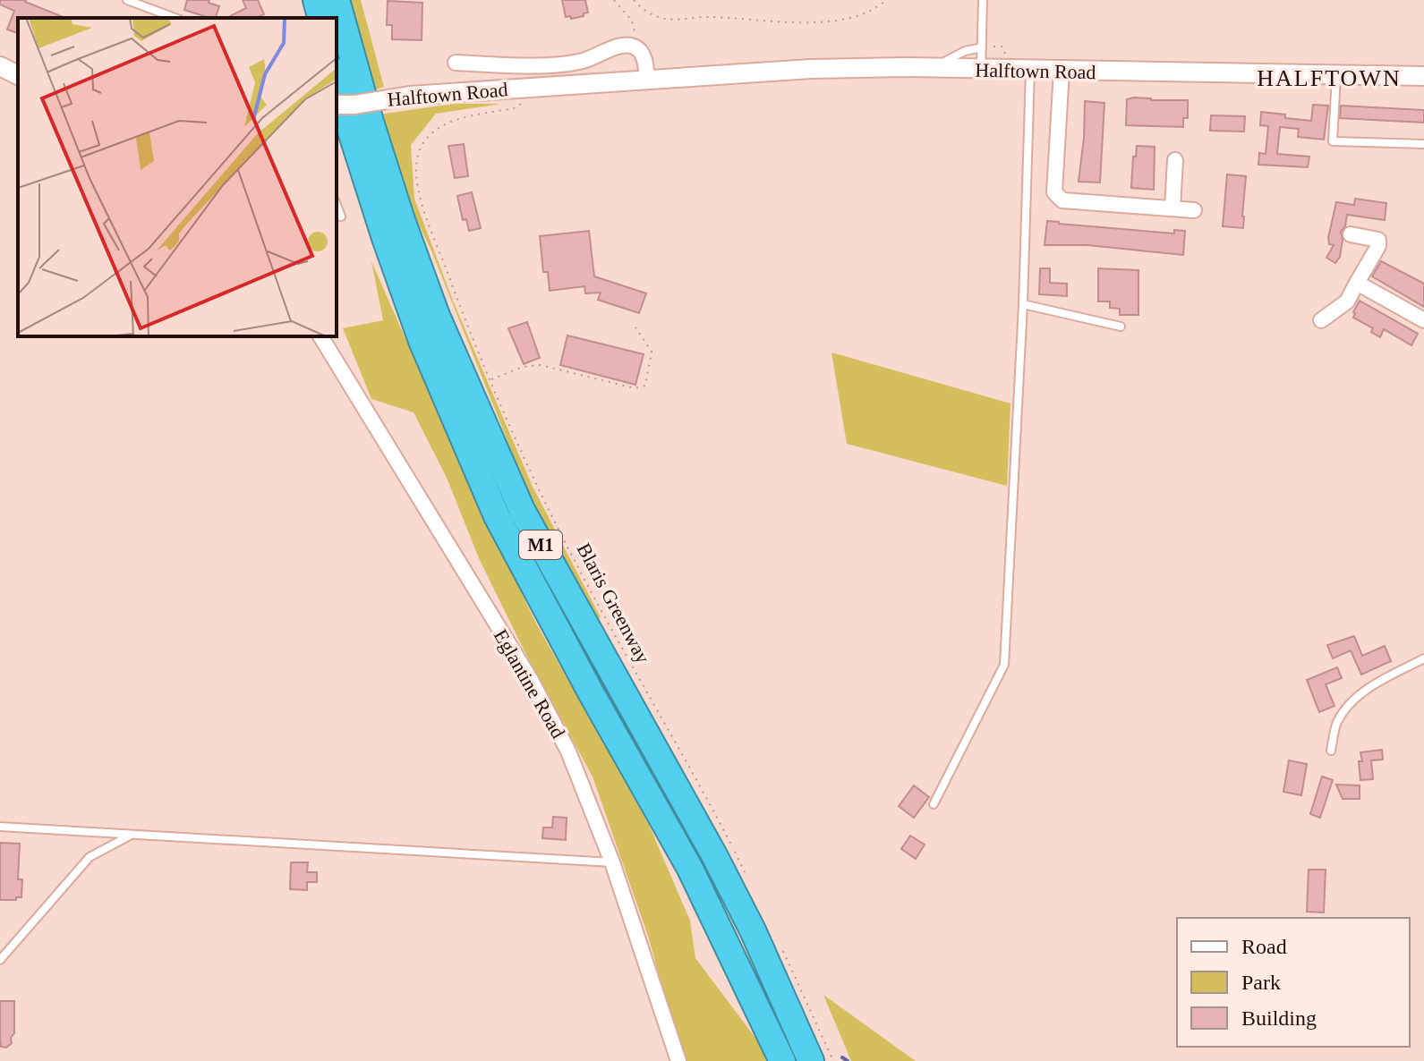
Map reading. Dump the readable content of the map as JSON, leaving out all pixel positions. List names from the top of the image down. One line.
{"streets":{"highway":["M1"],"street":["Halftown Road","Eglantine Road"],"path":["Blaris Greenway"]},"crossings":[["Halftown Road","Blaris Greenway"]],"districts":["HALFTOWN"],"legend":["Road","Park","Building"]}
